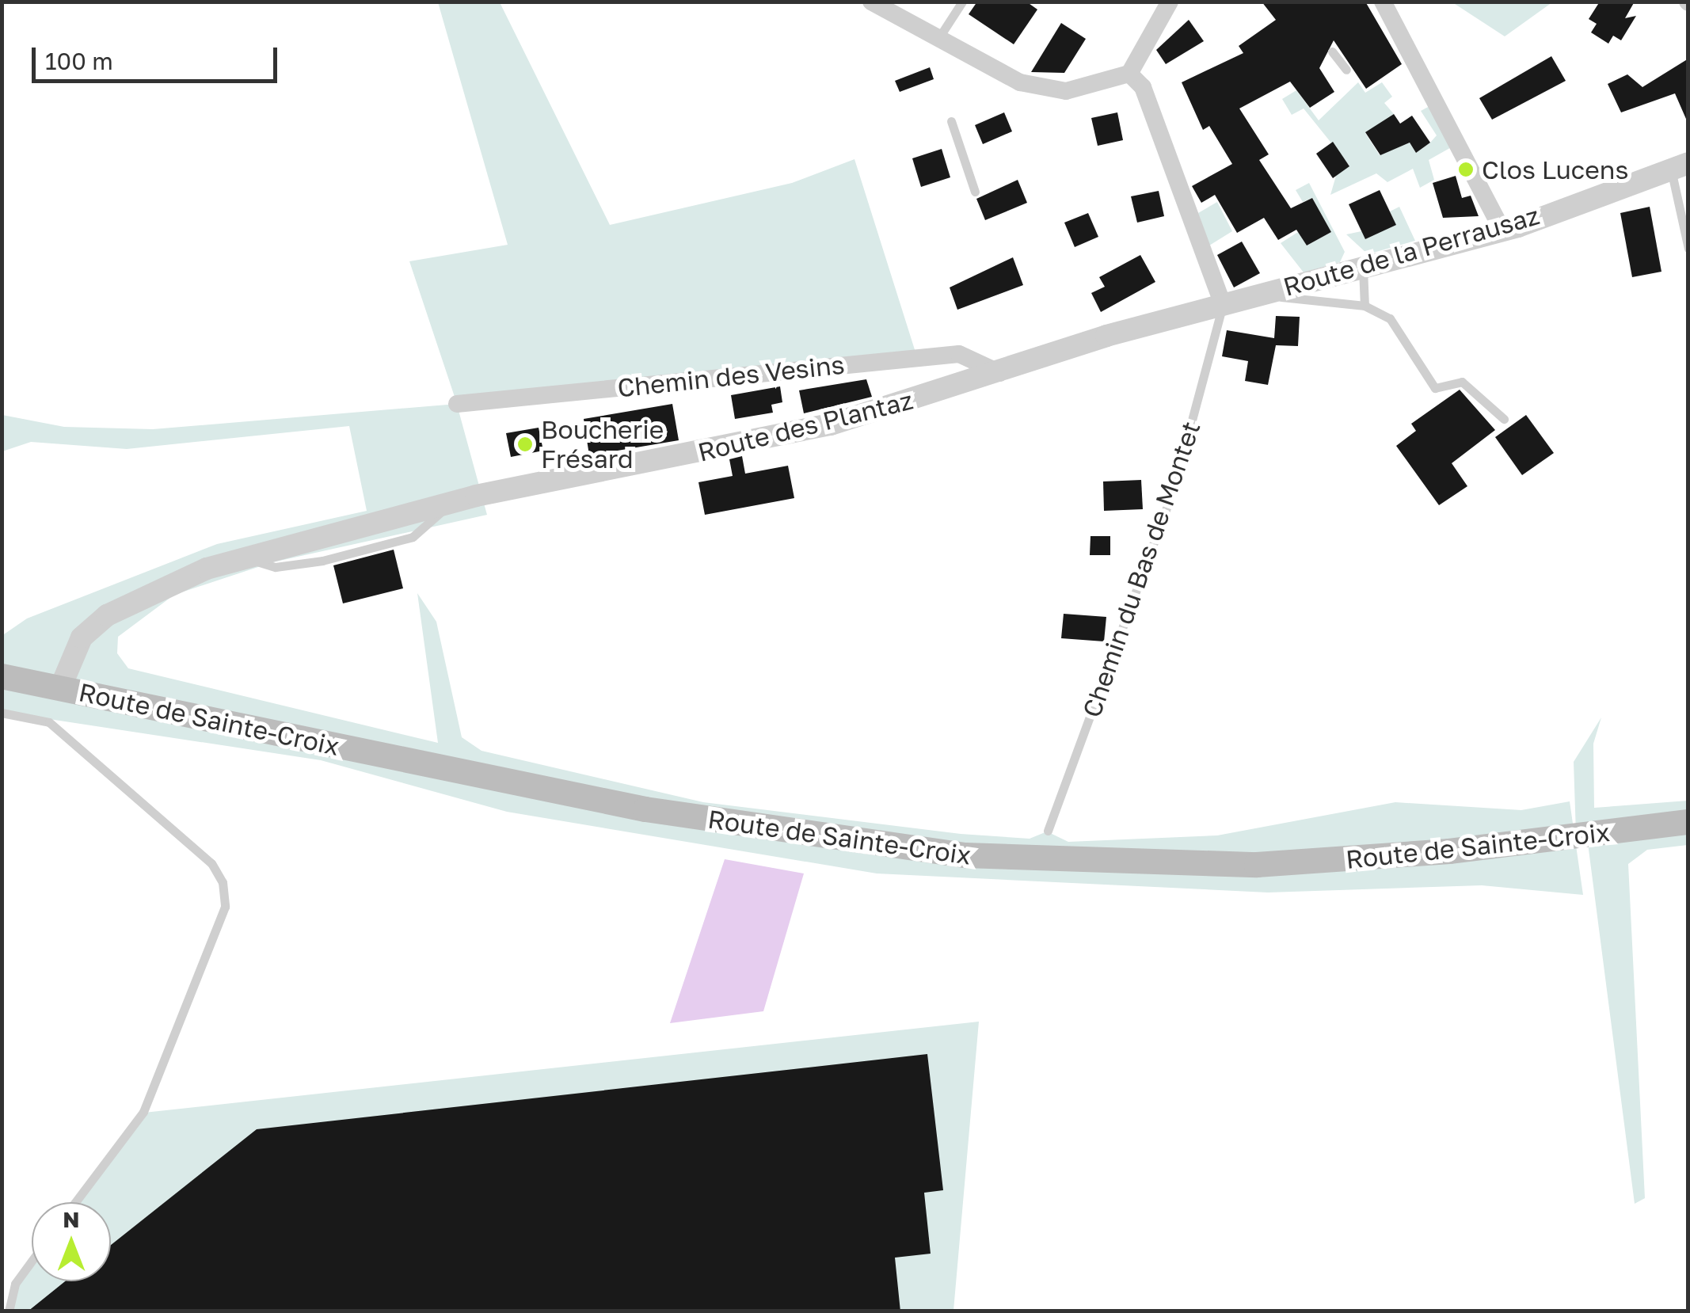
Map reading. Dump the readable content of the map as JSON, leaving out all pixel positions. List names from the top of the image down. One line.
{"streets":{"main road":["Route de Sainte-Croix"],"street":["Route de la Perrausaz","Chemin des Vesins","Route des Plantaz"],"lane":["Chemin du Bas de Montet"]},"crossings":[["Route de la Perrausaz","Route des Plantaz"],["Route de la Perrausaz","Chemin du Bas de Montet"],["Chemin des Vesins","Route des Plantaz"],["Route des Plantaz","Chemin du Bas de Montet"],["Route des Plantaz","Route de Sainte-Croix"]],"places":["Clos Lucens","Boucherie Frésard"],"scale_bar":"100 m","north":"top"}
